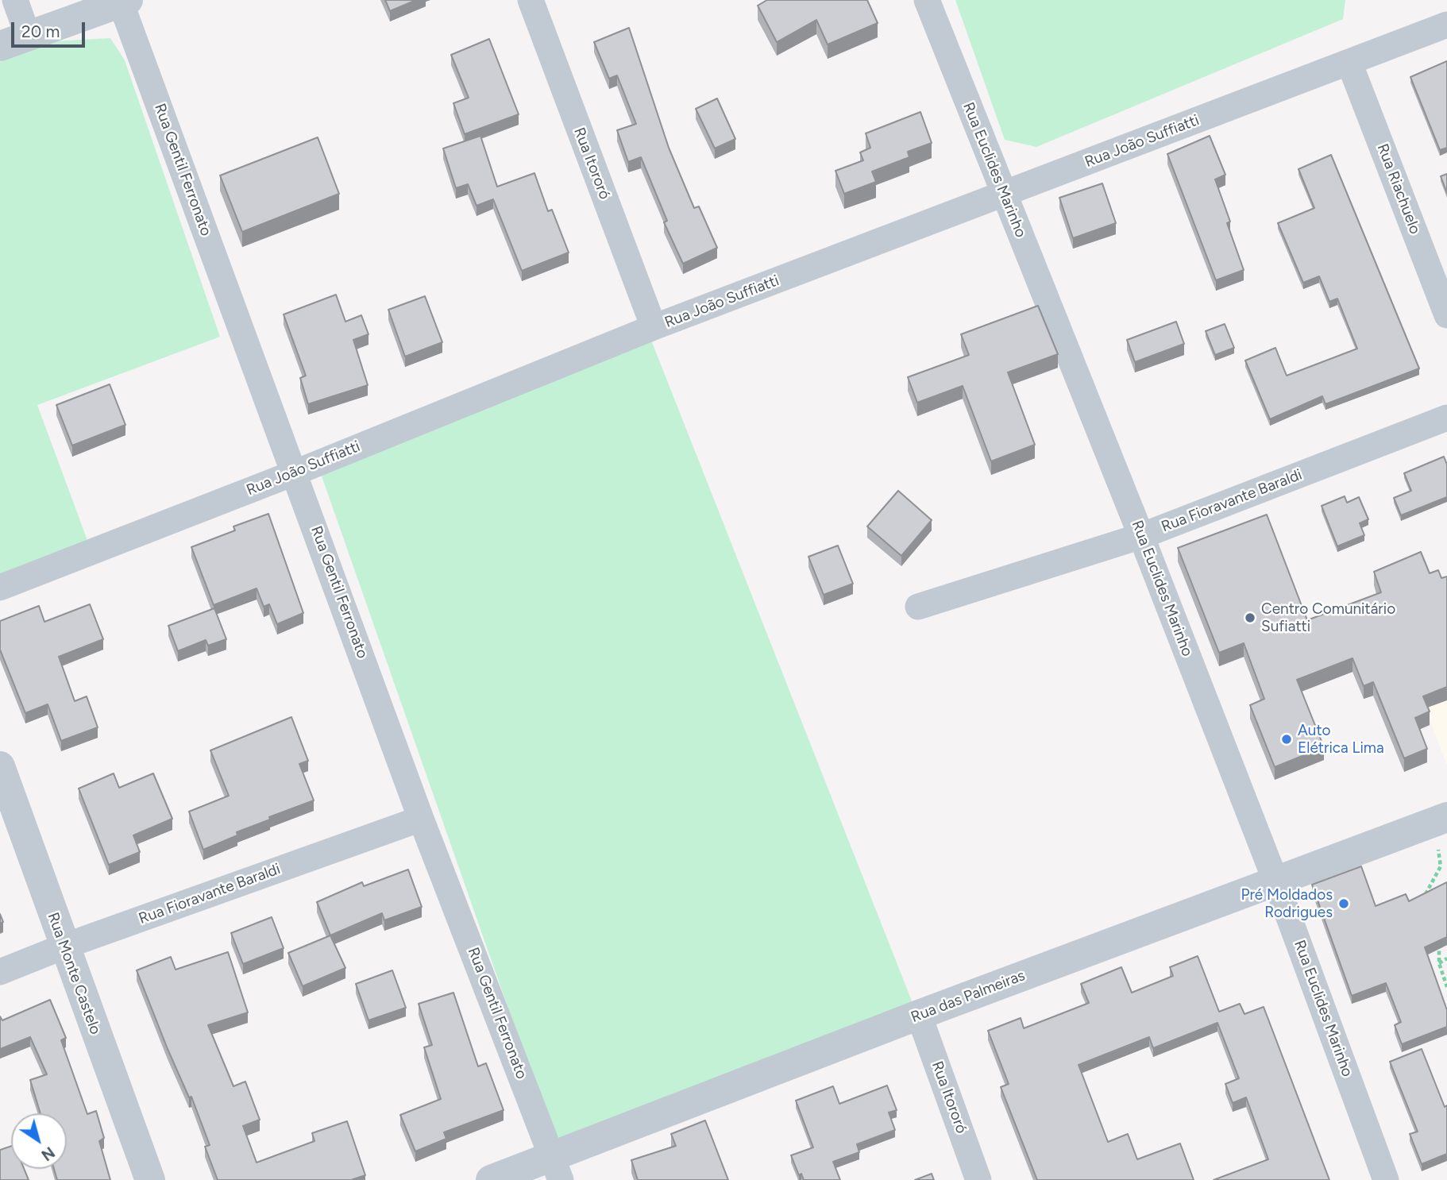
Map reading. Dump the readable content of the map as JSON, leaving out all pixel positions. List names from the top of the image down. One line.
{"streets":{"street":["Rua João Suffiatti","Rua Itororó","Rua Gentil Ferronato","Rua Euclides Marinho","Rua Riachuelo","Rua Fioravante Baraldi","Rua Monte Castelo","Rua das Palmeiras"]},"crossings":[["Rua João Suffiatti","Rua Itororó"],["Rua João Suffiatti","Rua Gentil Ferronato"],["Rua João Suffiatti","Rua Euclides Marinho"],["Rua João Suffiatti","Rua Riachuelo"],["Rua Itororó","Rua das Palmeiras"],["Rua Gentil Ferronato","Rua Fioravante Baraldi"],["Rua Gentil Ferronato","Rua das Palmeiras"],["Rua Euclides Marinho","Rua Fioravante Baraldi"],["Rua Euclides Marinho","Rua das Palmeiras"],["Rua Fioravante Baraldi","Rua Monte Castelo"]],"places":["Centro Comunitário Sufiatti","Auto Elétrica Lima","Pré Moldados Rodrigues"],"scale_bar":"20 m","north":"bottom right"}
